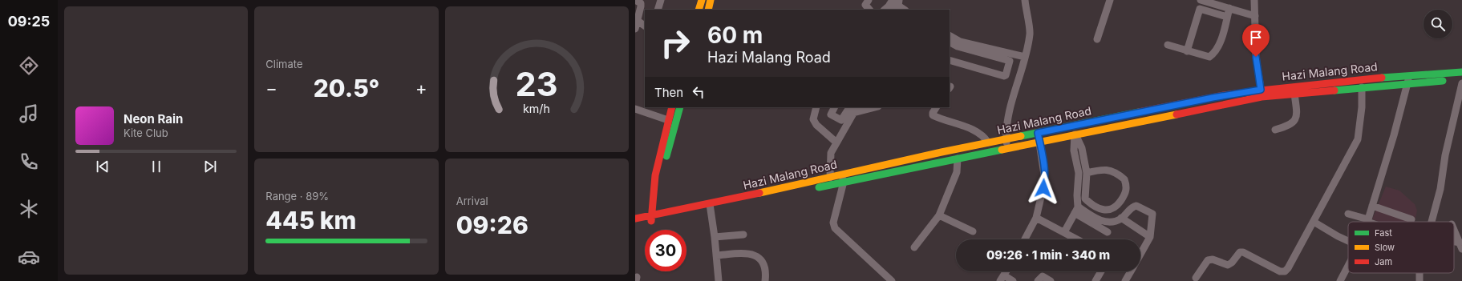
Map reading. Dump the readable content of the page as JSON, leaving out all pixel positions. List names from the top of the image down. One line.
{"streets":{"main road":["Hazi Malang Road"]},"legend":["Fast","Slow","Jam"],"page":{"tabs":"09:25","tile":["Climate",["Range · 89%","445 km"],["Arrival","09:26"]],"turn":["60 m","Hazi Malang Road"],"heat":["−","20.5°","+"],"then":"Then","song":["Neon Rain","Kite Club"],"limit":"30","trip":"09:26 · 1 min · 340 m","gauge":["23","km/h"]}}
